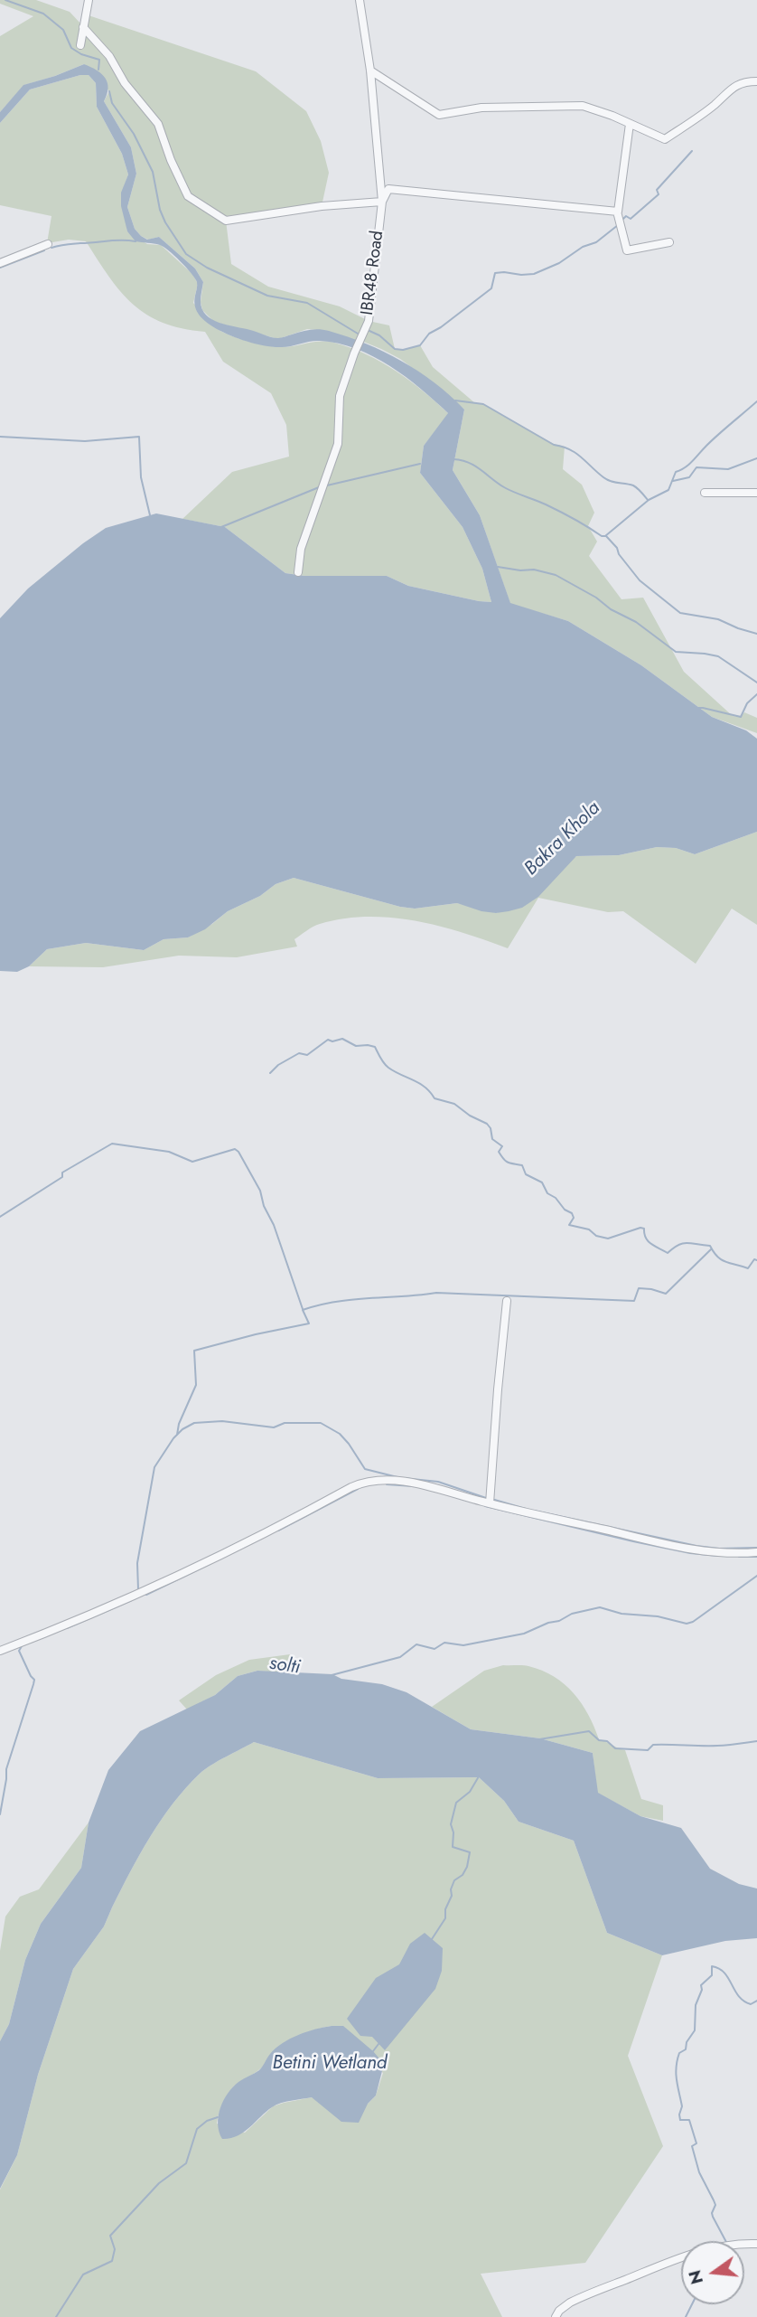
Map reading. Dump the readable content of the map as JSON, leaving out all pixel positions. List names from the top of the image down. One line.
{"streets":{"street":["IBR48 Road"]},"water":["Bakra Khola","solti","Betini Wetland"],"north":"left"}
